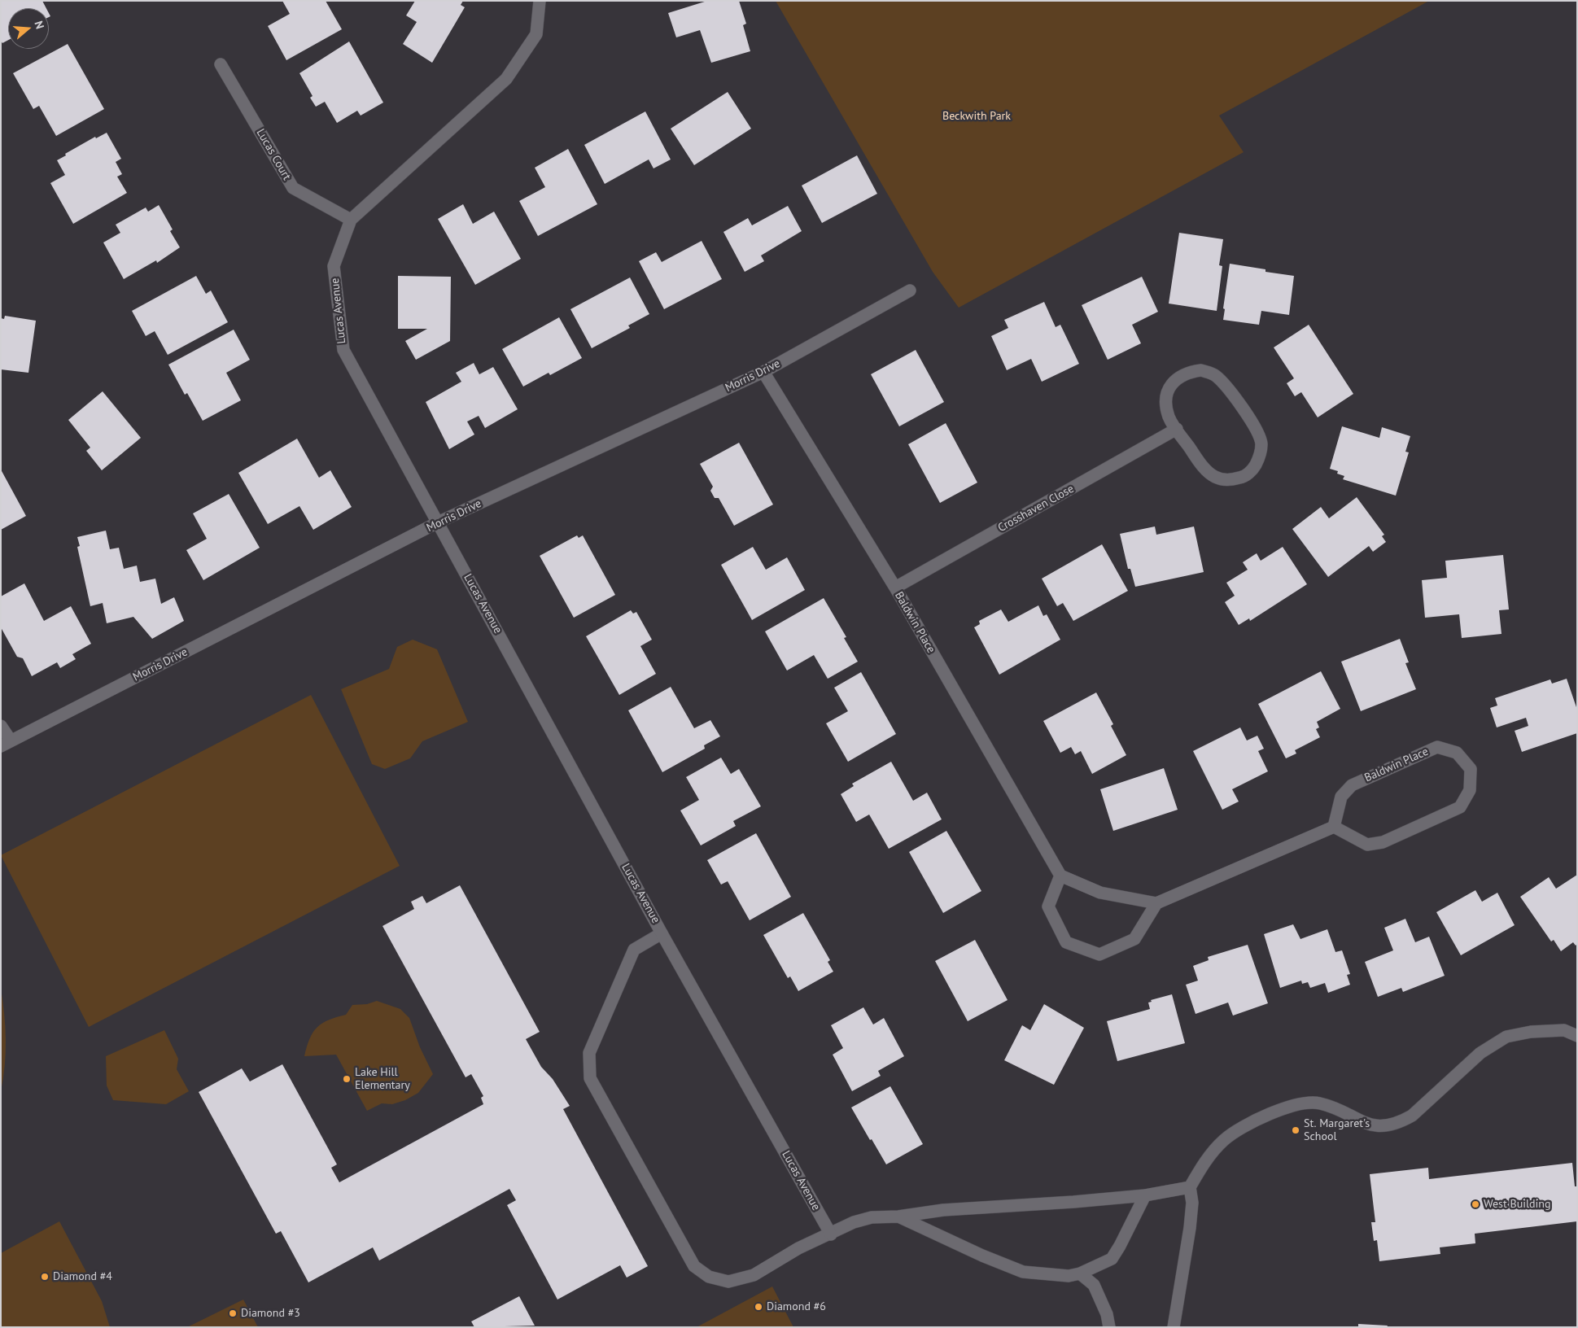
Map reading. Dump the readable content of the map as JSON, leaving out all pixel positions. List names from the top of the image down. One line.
{"streets":{"street":["Lucas Court","Lucas Avenue","Morris Drive","Crosshaven Close","Baldwin Place"]},"crossings":[["Lucas Court","Lucas Avenue"],["Lucas Avenue","Morris Drive"],["Morris Drive","Baldwin Place"],["Crosshaven Close","Baldwin Place"]],"parks":["Beckwith Park"],"places":["Lake Hill Elementary","St. Margaret's School","West Building","Diamond #4","Diamond #6","Diamond #3"],"north":"right"}
